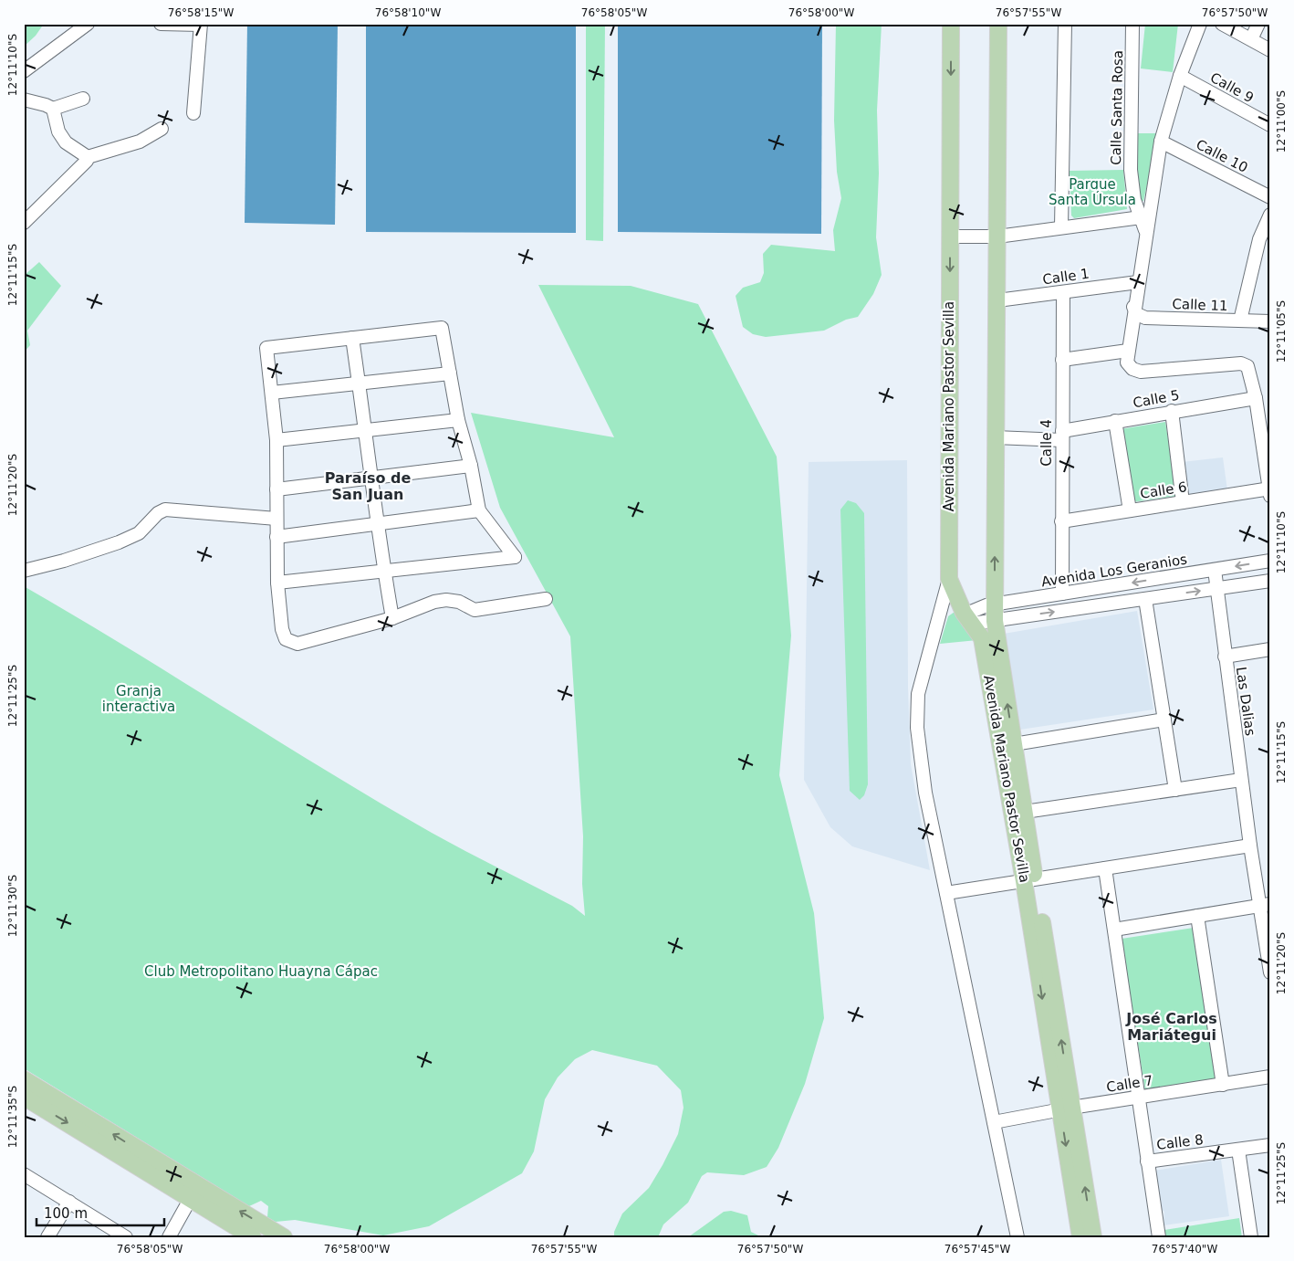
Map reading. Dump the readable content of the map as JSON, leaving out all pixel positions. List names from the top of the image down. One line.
{"streets":{"main road":["Avenida Mariano Pastor Sevilla"],"street":["Calle 9","Calle Santa Rosa","Calle 10","Calle 1","Calle 11","Calle 5","Calle 4","Calle 6","Avenida Los Geranios","Las Dalias","Calle 7","Calle 8"]},"crossings":[["Calle 1","Avenida Mariano Pastor Sevilla"],["Calle 1","Calle 4"],["Calle 5","Avenida Mariano Pastor Sevilla"],["Calle 5","Calle 4"],["Avenida Mariano Pastor Sevilla","Avenida Los Geranios"],["Avenida Mariano Pastor Sevilla","Calle 7"],["Calle 4","Calle 6"],["Calle 4","Avenida Los Geranios"],["Avenida Los Geranios","Las Dalias"]],"districts":["Paraíso de San Juan","José Carlos Mariátegui"],"parks":["Parque Santa Úrsula","Granja interactiva","Club Metropolitano Huayna Cápac"],"scale_bar":"100 m","coordinates":["76°58'15\"W","76°58'10\"W","76°58'05\"W","76°58'00\"W","76°57'55\"W","76°57'50\"W","12°11'10\"S","12°11'00\"S","12°11'15\"S","12°11'05\"S","12°11'20\"S","12°11'25\"S","12°11'30\"S","12°11'35\"S","76°57'45\"W","76°57'40\"W"]}
